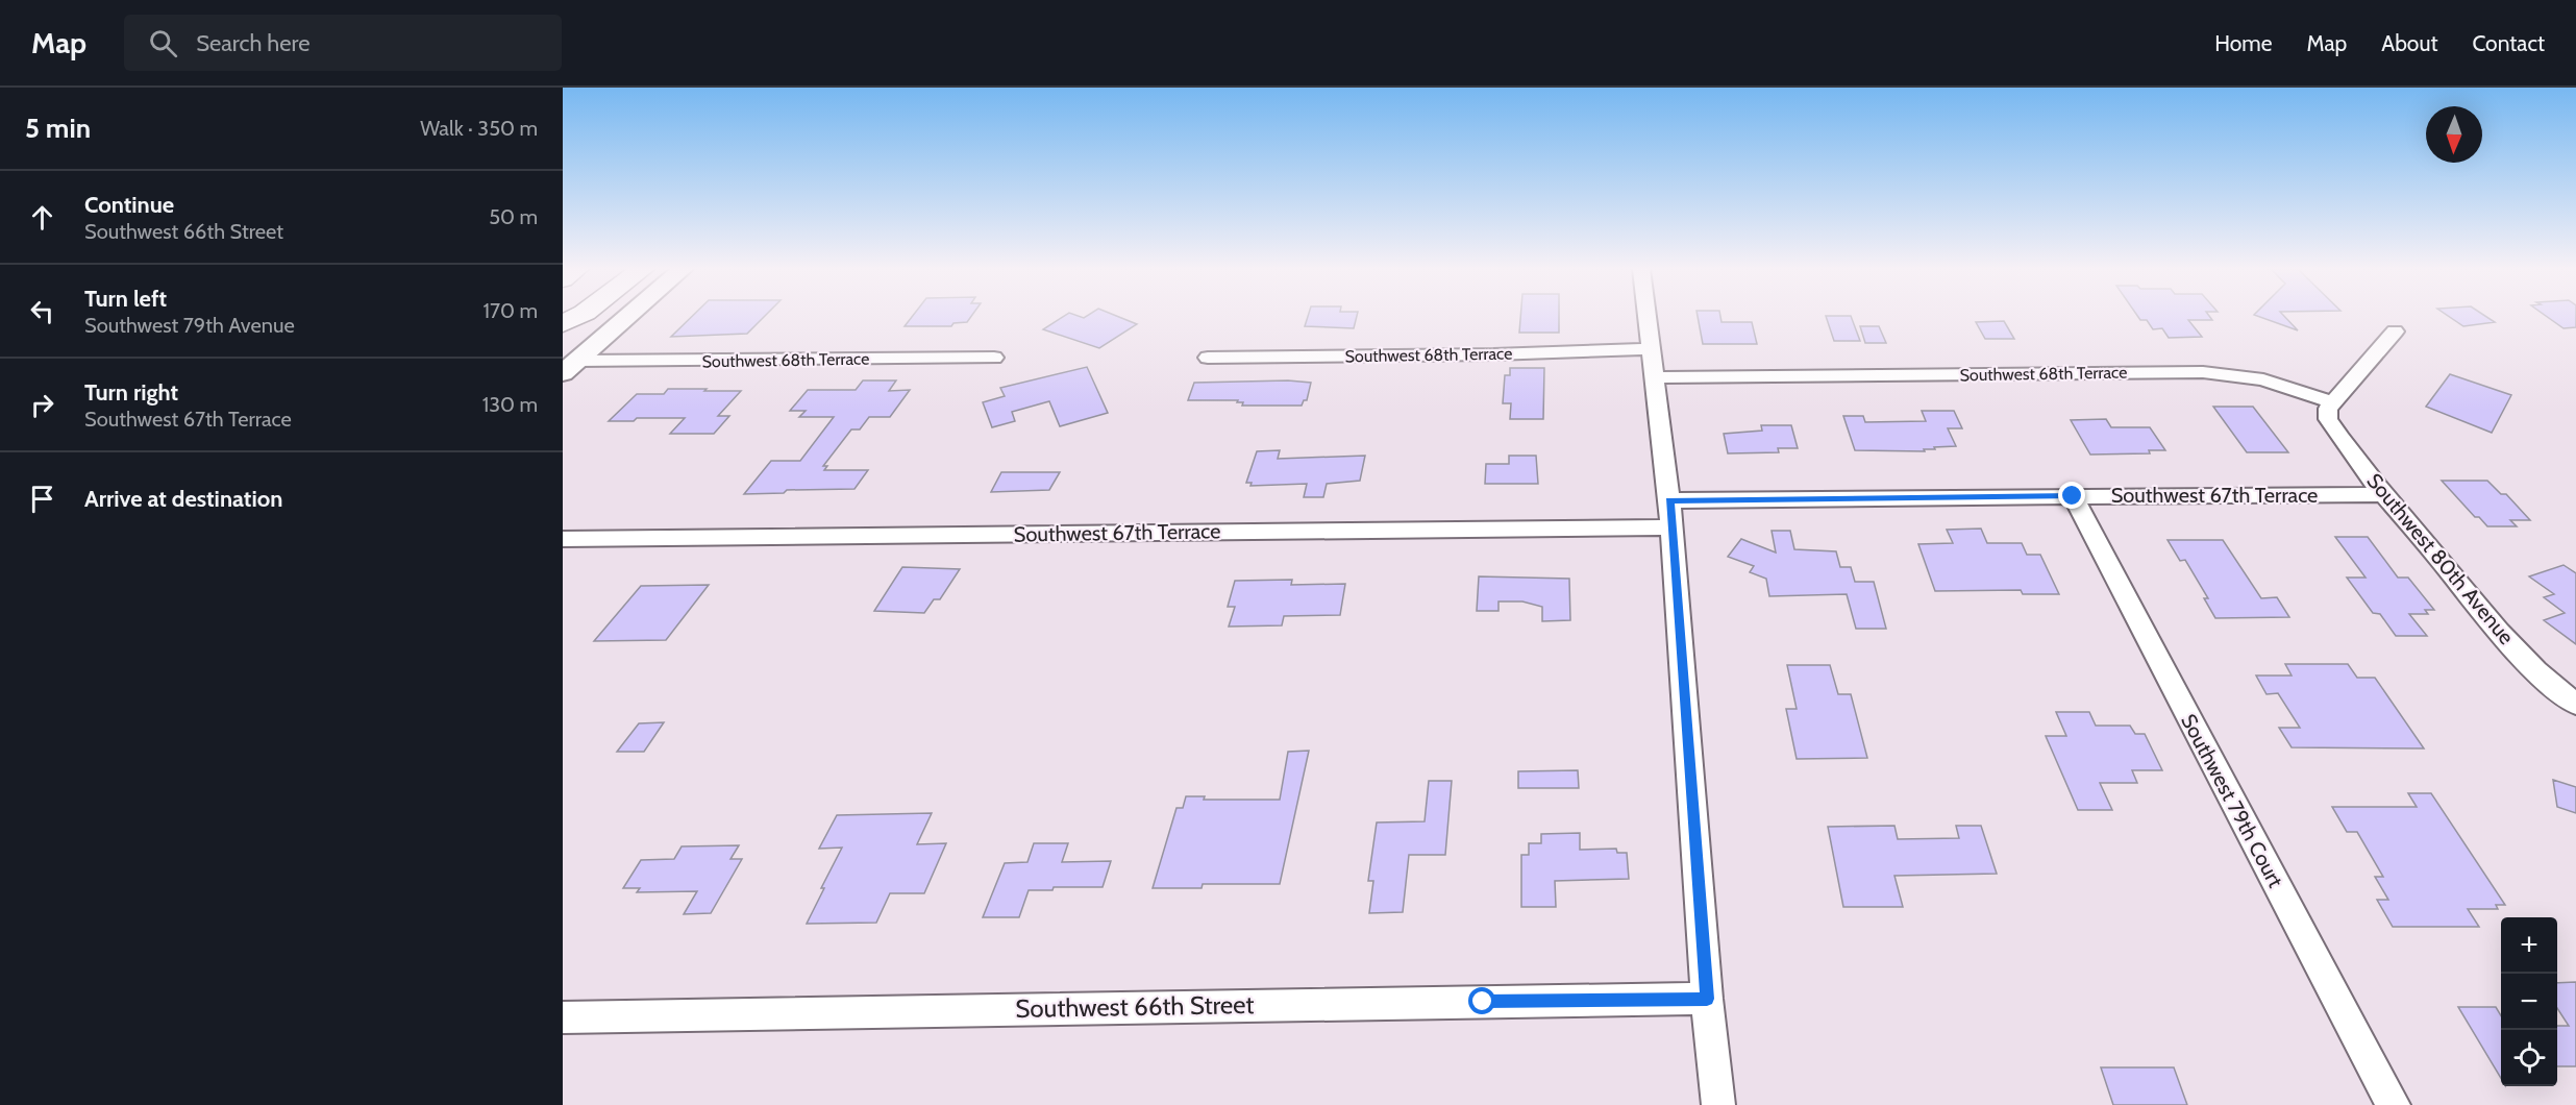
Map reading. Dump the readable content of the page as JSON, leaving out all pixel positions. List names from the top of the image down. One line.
{"streets":{"street":["Southwest 68th Terrace","Southwest 67th Terrace","Southwest 80th Avenue","Southwest 79th Court","Southwest 66th Street"]},"crossings":[["Southwest 68th Terrace","Southwest 80th Avenue"],["Southwest 67th Terrace","Southwest 80th Avenue"],["Southwest 67th Terrace","Southwest 79th Court"]],"north":"bottom","page":{"header":"Map","search":"Search here","nav":["Home","Map","About","Contact"],"heading":["5 min","Walk · 350 m"],"list":[["Continue","Southwest 66th Street","50 m"],["Turn left","Southwest 79th Avenue","170 m"],["Turn right","Southwest 67th Terrace","130 m"],"Arrive at destination"],"map_buttons":["+","−"]}}
